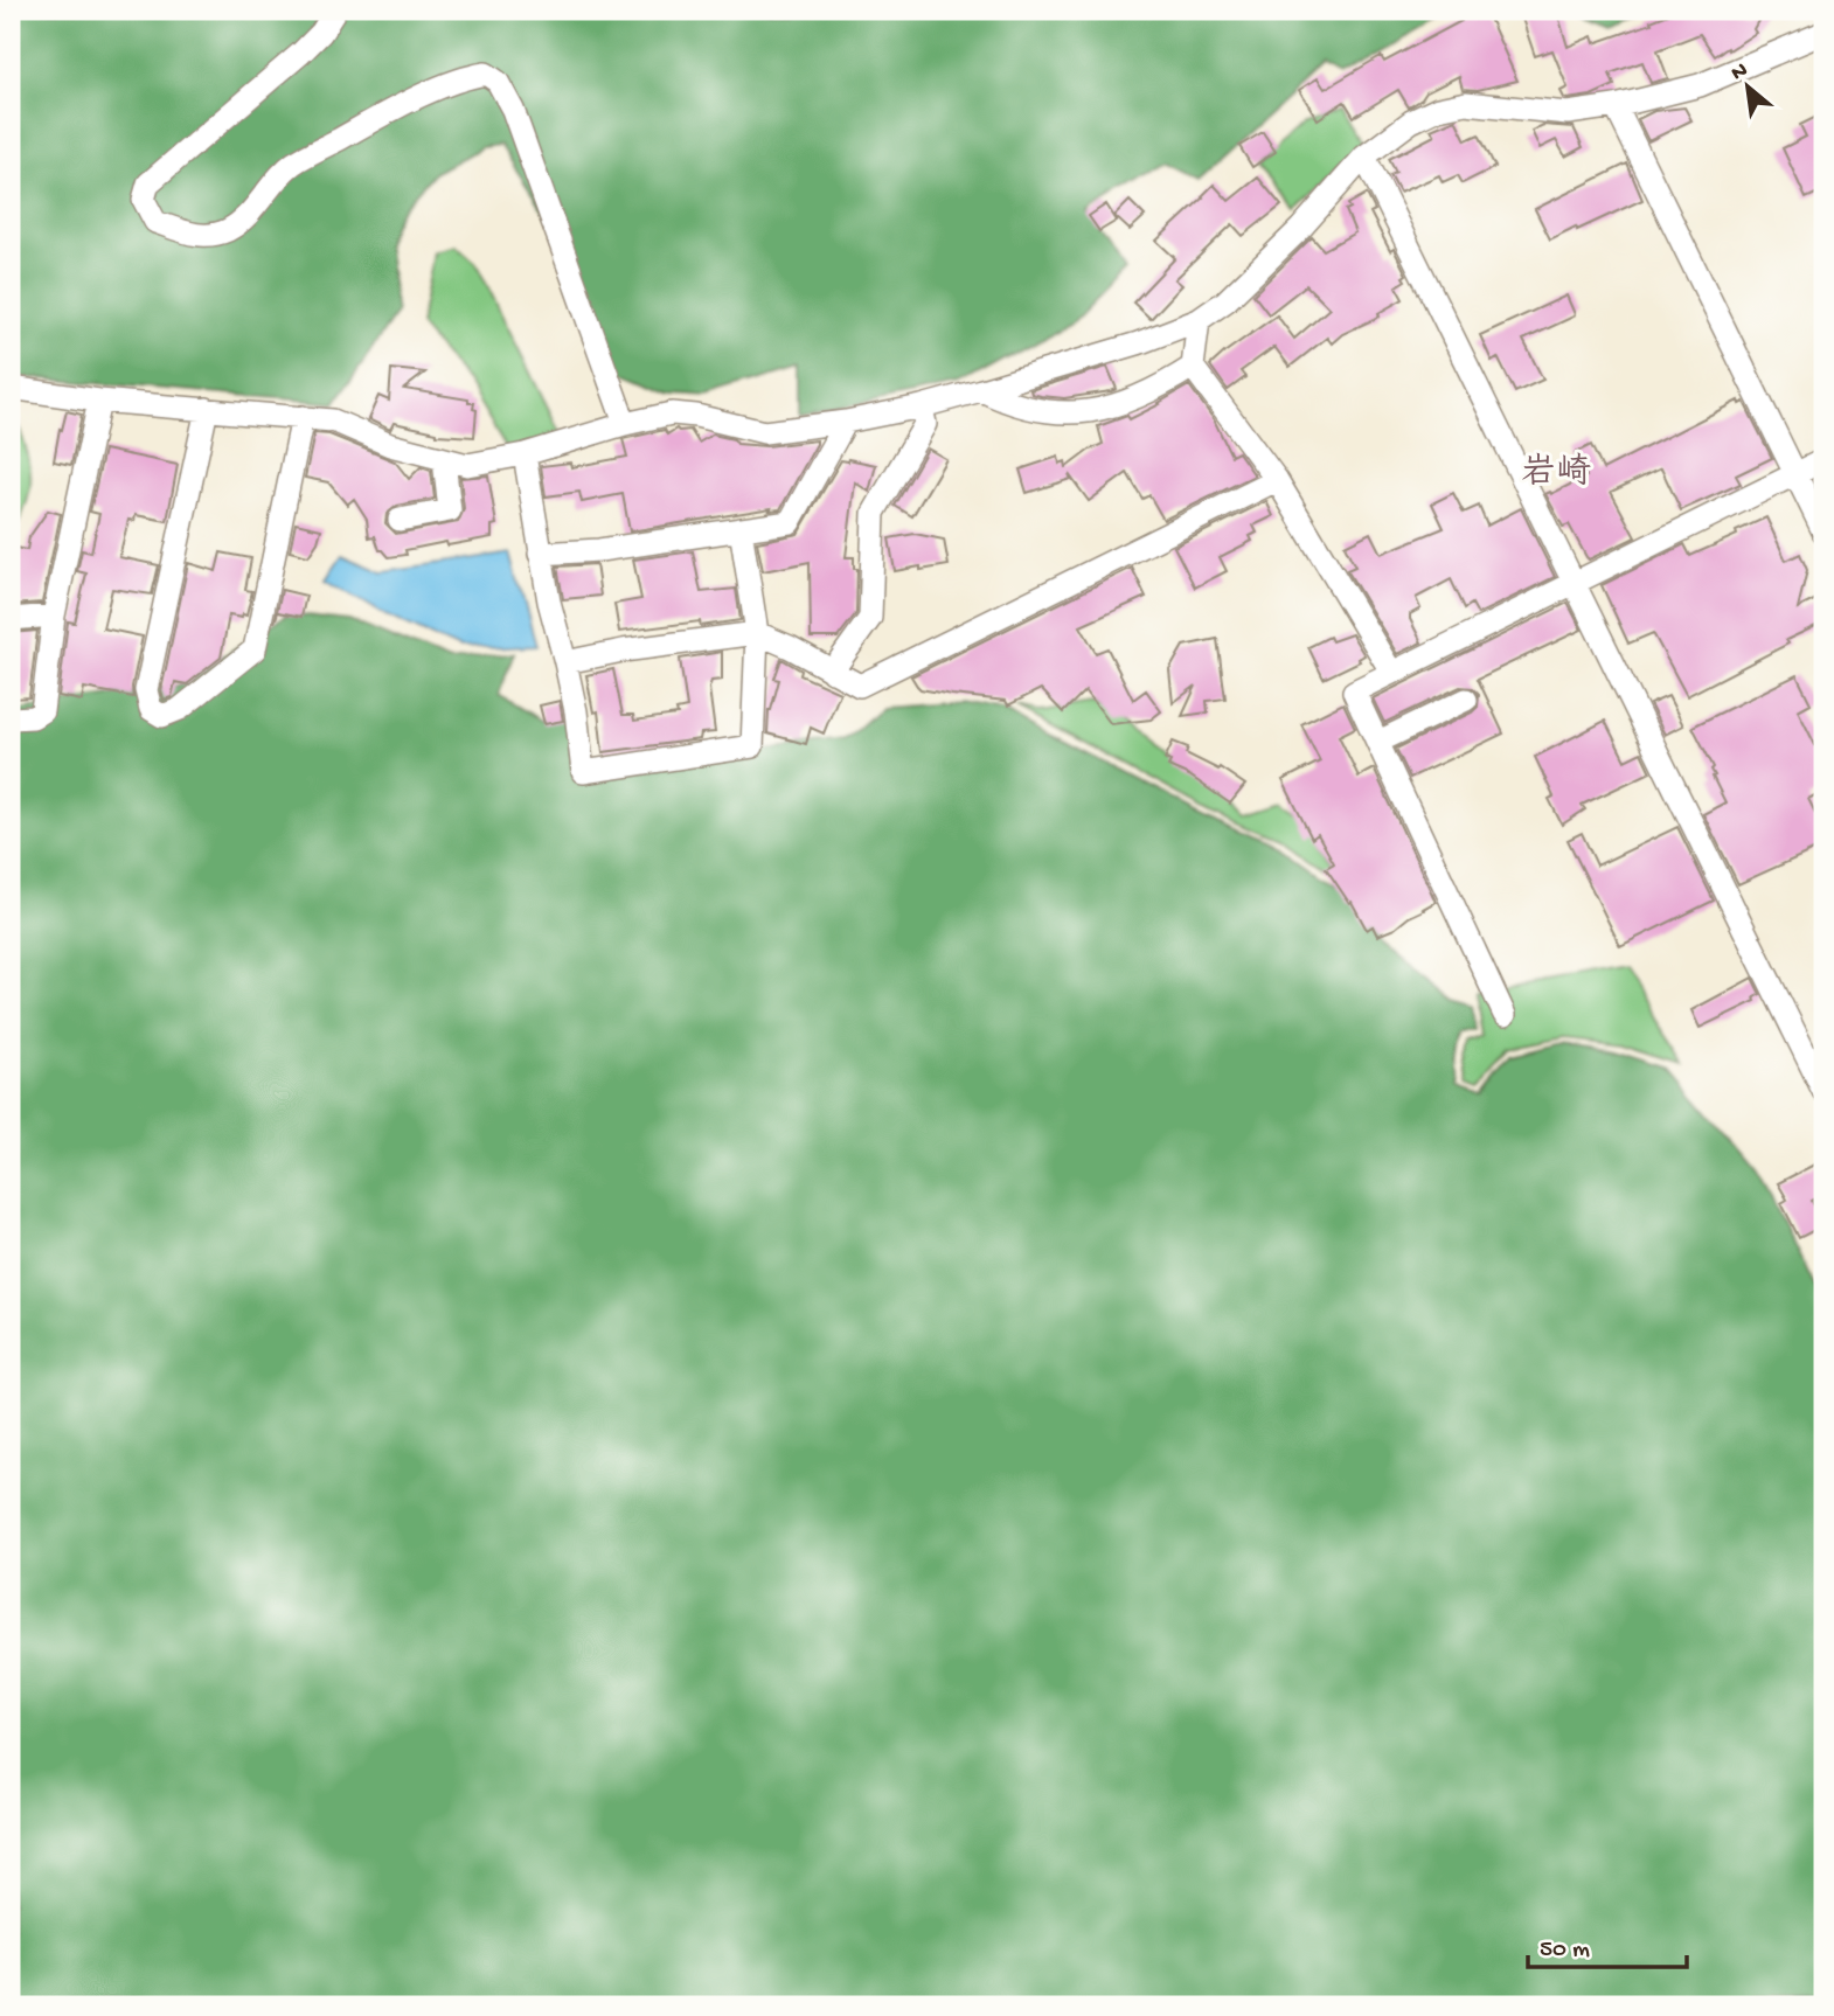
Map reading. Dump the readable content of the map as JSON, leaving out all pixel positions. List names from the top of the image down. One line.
{"districts":["岩崎"],"scale_bar":"50 m","north":"top left"}
